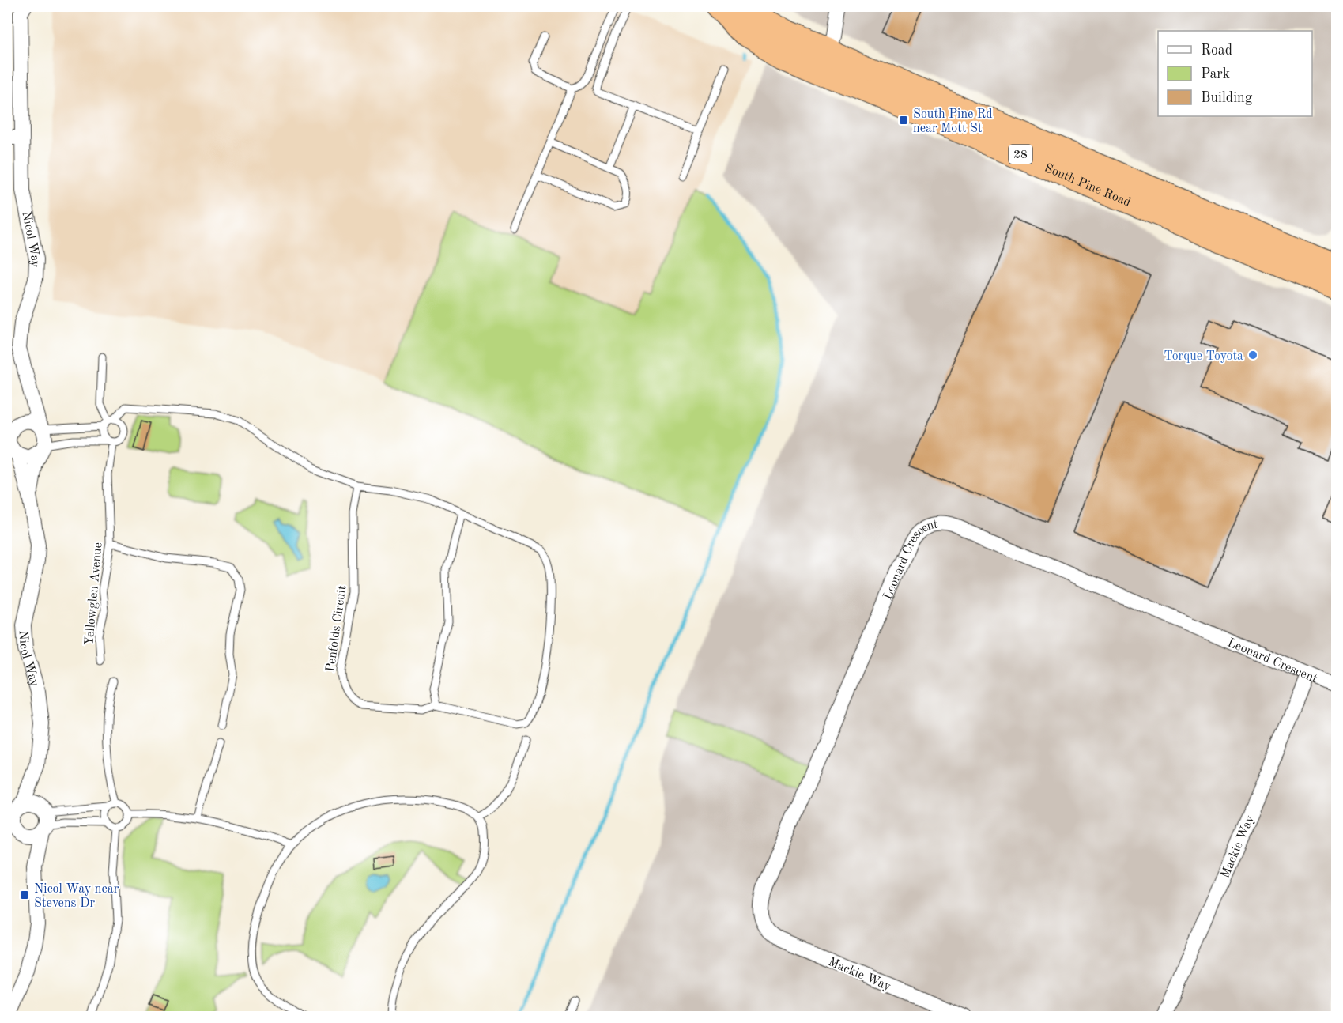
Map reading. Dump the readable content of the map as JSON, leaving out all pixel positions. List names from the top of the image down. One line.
{"streets":{"highway":["28","South Pine Road"],"street":["Nicol Way","Leonard Crescent","Mackie Way"],"lane":["Yellowglen Avenue","Penfolds Circuit"]},"crossings":[["Leonard Crescent","Mackie Way"],["Yellowglen Avenue","Penfolds Circuit"]],"places":{"transit":["South Pine Rd near Mott St","Nicol Way near Stevens Dr"],"other":["Torque Toyota"]},"legend":["Road","Park","Building"]}
